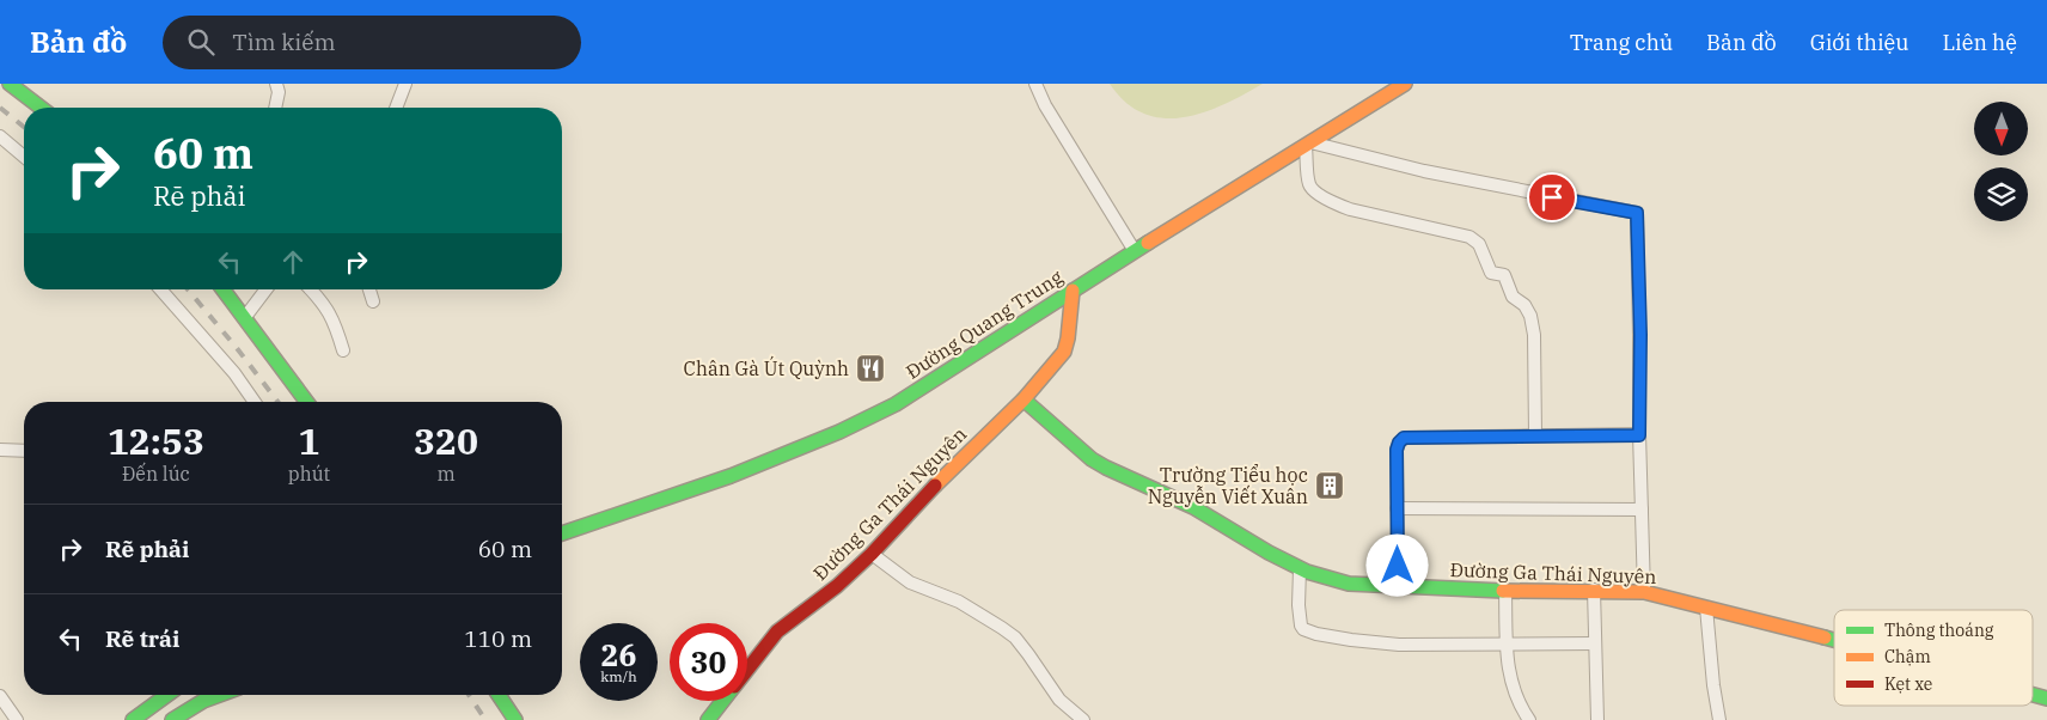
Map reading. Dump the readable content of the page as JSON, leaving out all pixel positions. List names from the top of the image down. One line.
{"streets":{"street":["Đường Quang Trung","Đường Ga Thái Nguyên"]},"crossings":[["Đường Quang Trung","Đường Ga Thái Nguyên"]],"places":{"restaurant":["Chân Gà Út Quỳnh"],"building":["Trường Tiểu học Nguyễn Viết Xuân"]},"legend":["Thông thoáng","Chậm","Kẹt xe"],"north":"bottom","page":{"header":"Bản đồ","search":"Tìm kiếm","nav":["Trang chủ","Bản đồ","Giới thiệu","Liên hệ"],"turn":["60 m","Rẽ phải"],"eta":["12:53","Đến lúc","1","phút","320","m"],"list":[{"name":"Rẽ phải","value":"60 m"},{"name":"Rẽ trái","value":"110 m"}],"speed":"26 km/h","limit":"30"}}
